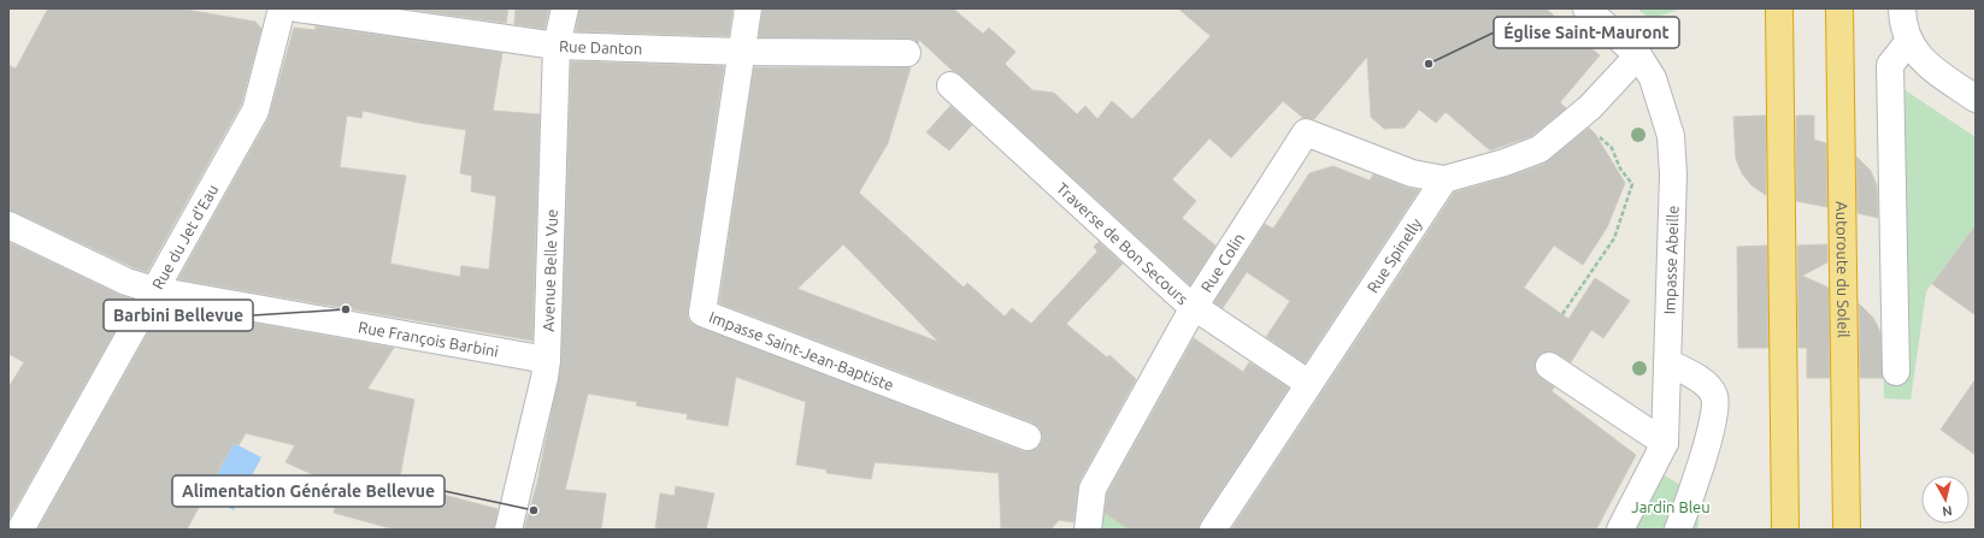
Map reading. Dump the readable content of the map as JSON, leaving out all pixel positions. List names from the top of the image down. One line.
{"streets":{"highway":["Autoroute du Soleil"],"street":["Rue Danton","Rue du Jet d'Eau","Traverse de Bon Secours","Rue Spinelly","Impasse Abeille","Rue Colin","Avenue Belle Vue","Rue François Barbini","Impasse Saint-Jean-Baptiste"]},"crossings":[["Rue Danton","Avenue Belle Vue"],["Rue Danton","Impasse Saint-Jean-Baptiste"],["Rue du Jet d'Eau","Rue François Barbini"],["Traverse de Bon Secours","Rue Spinelly"],["Traverse de Bon Secours","Rue Colin"],["Rue Spinelly","Rue Colin"],["Avenue Belle Vue","Rue François Barbini"]],"parks":["Jardin Bleu"],"places":["Église Saint-Mauront","Barbini Bellevue","Alimentation Générale Bellevue"],"north":"bottom"}
